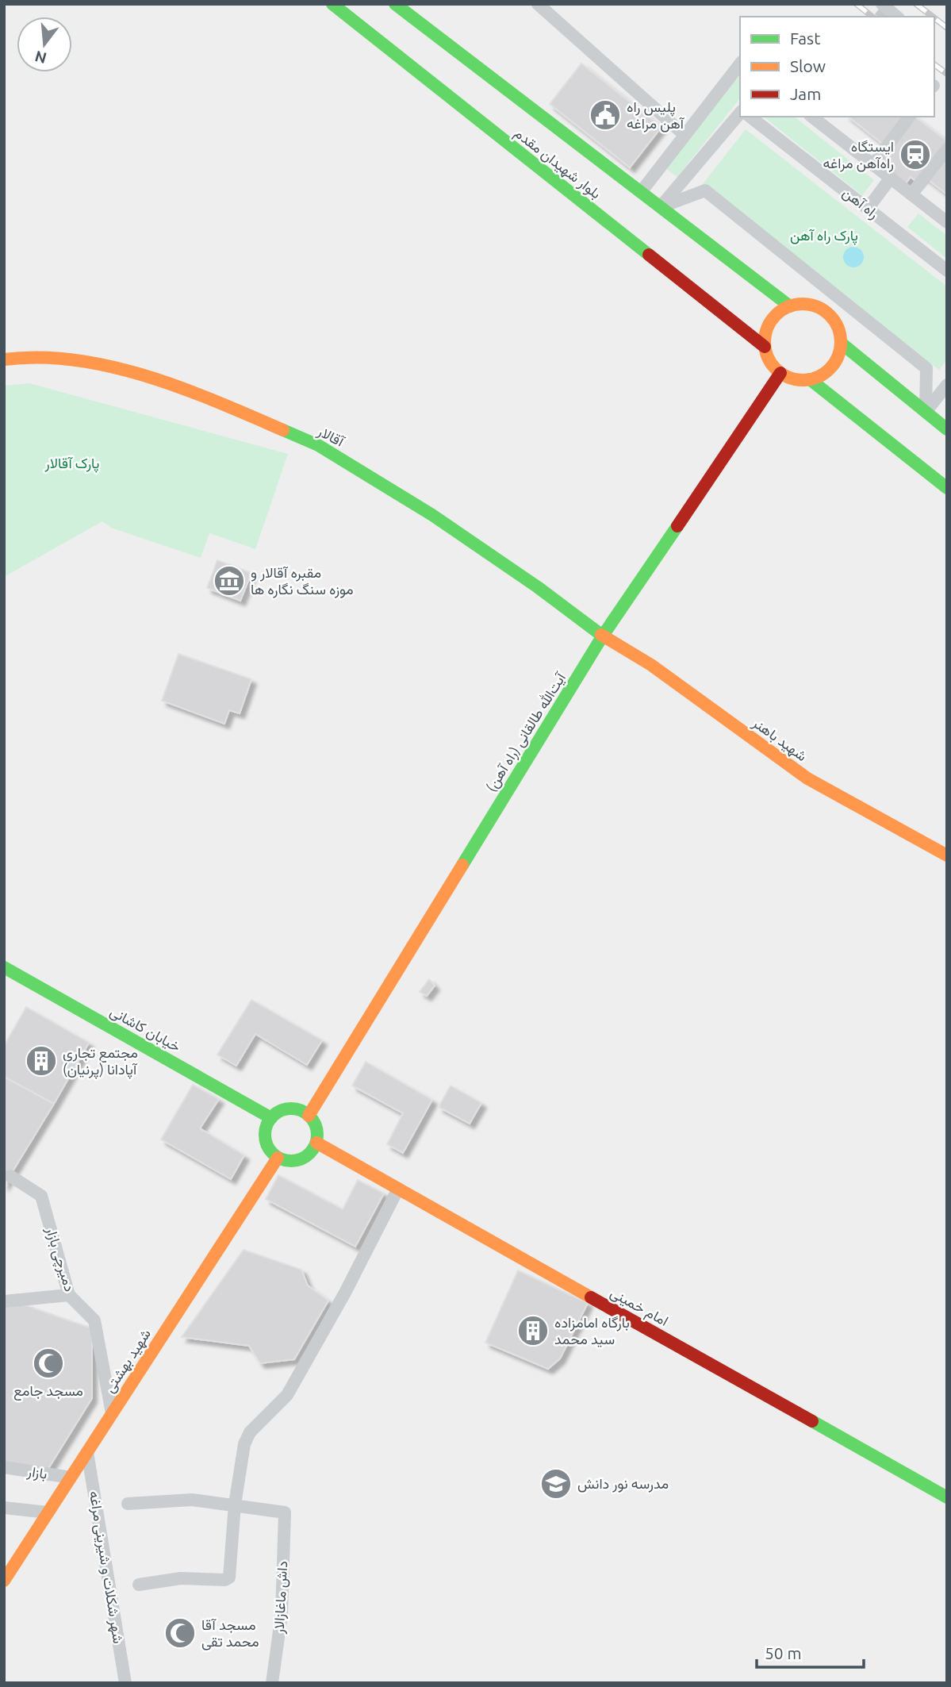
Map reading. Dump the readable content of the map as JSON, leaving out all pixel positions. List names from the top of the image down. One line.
{"streets":{"street":["بلوار شهیدان مقدم","راه آهن","آقالار","(راه آهن) آیت‌الله طالقانی","شهید باهنر","خیابان کاشانی","دمیرچی بازار","امام خمینی","شهید بهشتی","بازار","شهر شکلات و شیرینی مراغه","داش ماغازالار"]},"crossings":[["بلوار شهیدان مقدم","(راه آهن) آیت‌الله طالقانی"],["آقالار","(راه آهن) آیت‌الله طالقانی"],["آقالار","شهید باهنر"],["(راه آهن) آیت‌الله طالقانی","شهید باهنر"],["(راه آهن) آیت‌الله طالقانی","خیابان کاشانی"],["(راه آهن) آیت‌الله طالقانی","امام خمینی"],["(راه آهن) آیت‌الله طالقانی","شهید بهشتی"],["خیابان کاشانی","امام خمینی"],["خیابان کاشانی","شهید بهشتی"],["دمیرچی بازار","شهید بهشتی"],["امام خمینی","شهید بهشتی"],["شهید بهشتی","بازار"],["شهید بهشتی","شهر شکلات و شیرینی مراغه"]],"parks":["پارک راه آهن","پارک آقالار"],"places":{"public building":["پلیس راه آهن مراغه"],"station":["ایستگاه راه‌آهن مراغه"],"museum":["مقبره آقالار و موزه سنگ نگاره ها"],"building":["مجتمع تجاری آپادانا (پرنیان)","بارگاه امامزاده سید محمد"],"mosque":["مسجد جامع","مسجد آقا محمد تقی"],"school or university":["مدرسه نور دانش"]},"legend":["Fast","Slow","Jam"],"scale_bar":"50 m","north":"bottom"}
